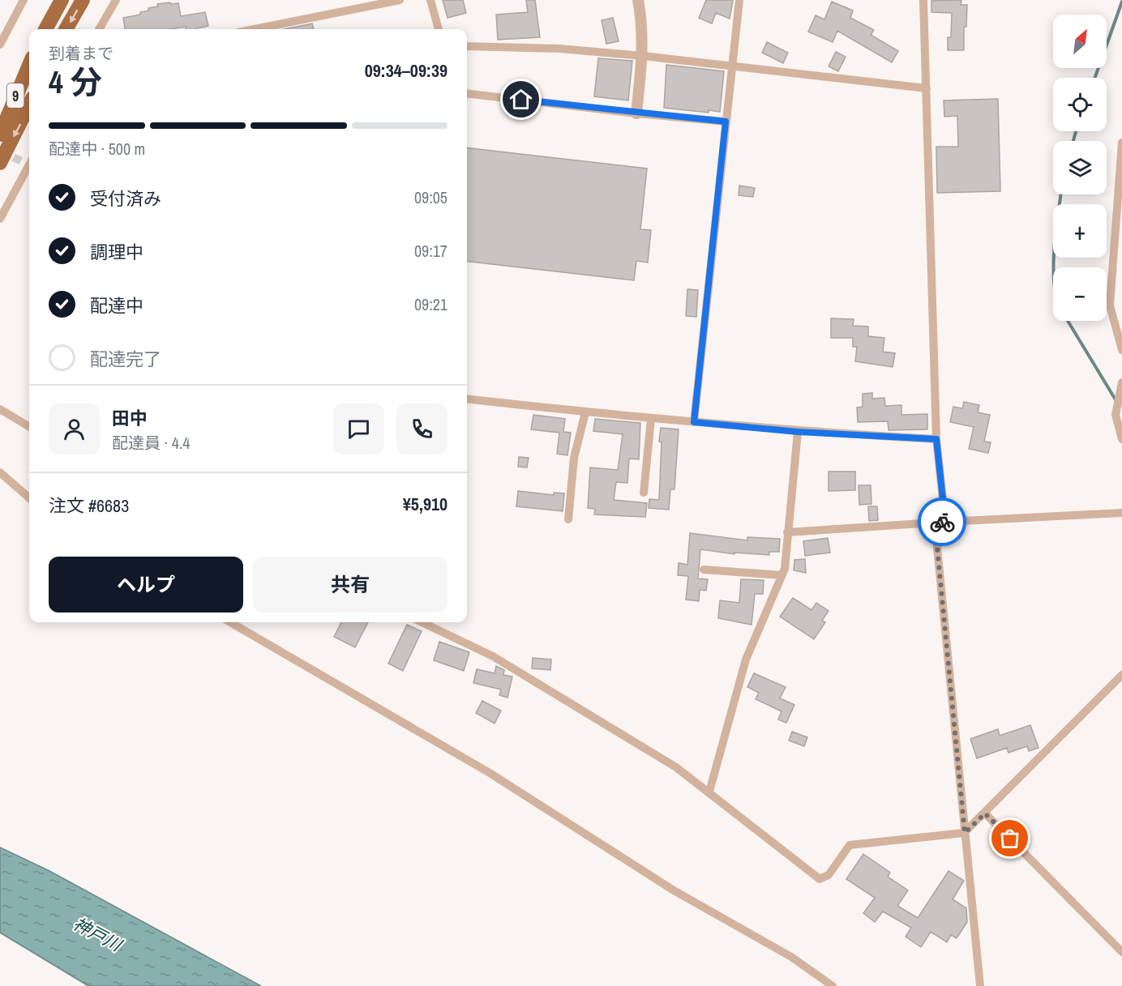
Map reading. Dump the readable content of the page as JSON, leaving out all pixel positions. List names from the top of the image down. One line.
{"streets":{"highway":["9"]},"water":["神戸川"],"north":"top right","page":{"map_buttons":["+","−"],"heading":["4 分","到着まで","09:34–09:39"],"panel":["田中","配達員 · 4.4","注文 #6683","¥5,910"],"bar":"配達中 · 500 m","list":[["受付済み","09:05"],["調理中","09:17"],["配達中","09:21"],"配達完了"],"buttons":["ヘルプ","共有"]}}
